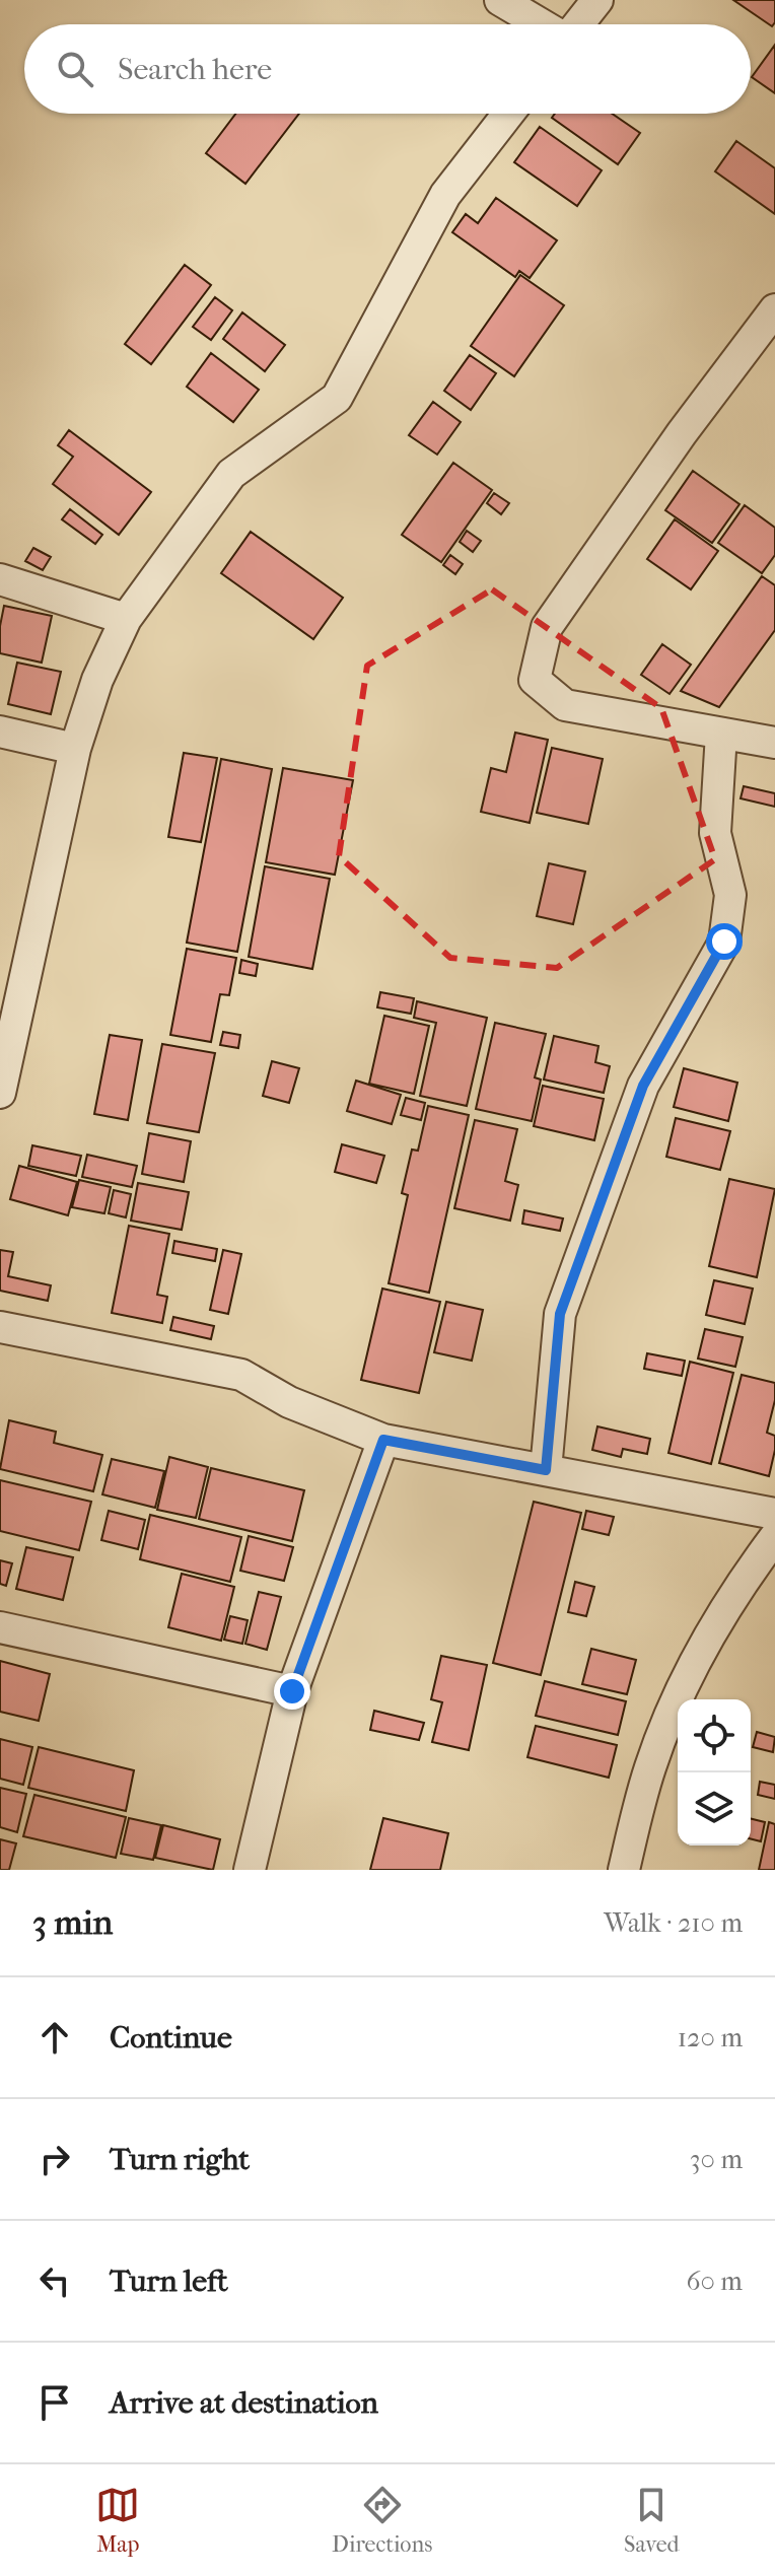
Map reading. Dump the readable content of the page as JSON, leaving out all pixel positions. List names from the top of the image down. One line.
{"page":{"search":"Search here","heading":["3 min","Walk · 210 m"],"list":[["Continue","120 m"],["Turn right","30 m"],["Turn left","60 m"],"Arrive at destination"],"nav":["Map","Directions","Saved"]}}
